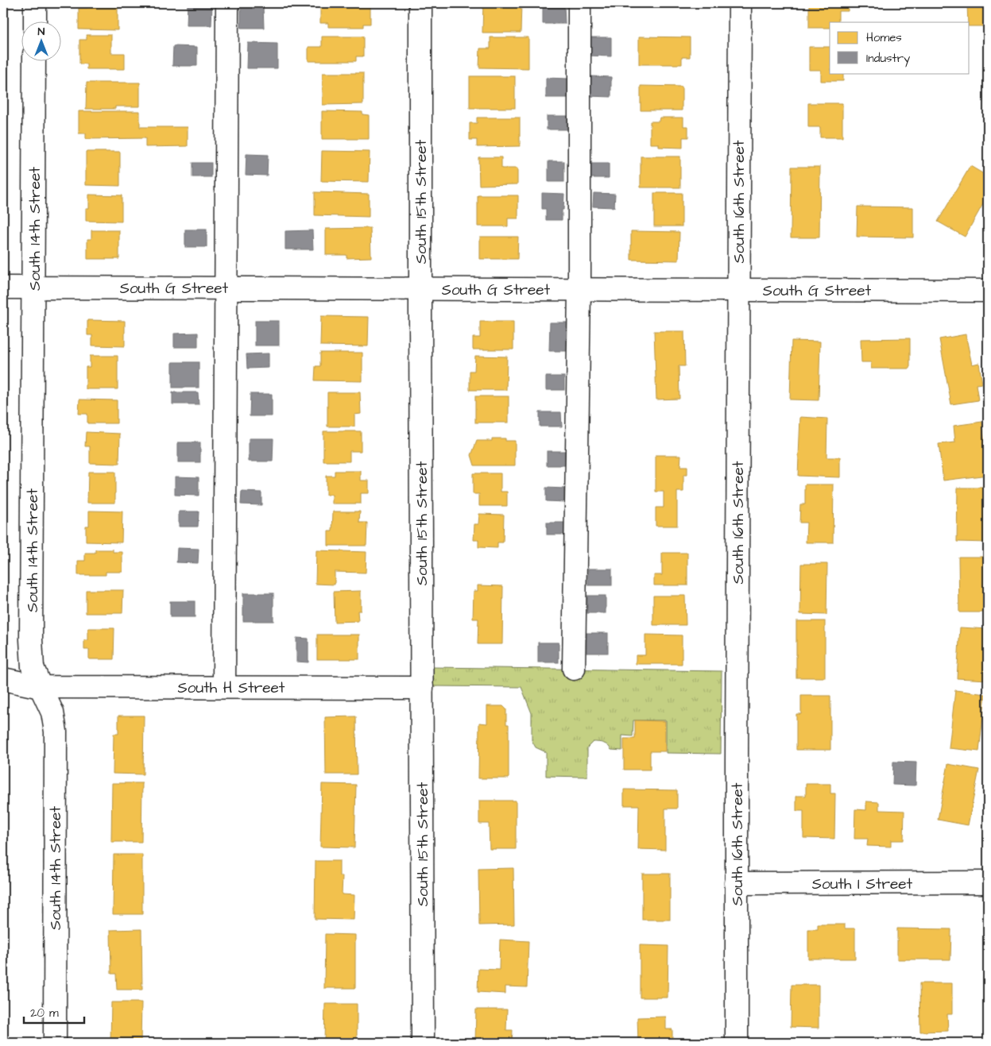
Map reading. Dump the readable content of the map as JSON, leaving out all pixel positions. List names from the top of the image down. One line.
{"streets":{"street":["South 15th Street","South 16th Street","South 14th Street","South G Street","South H Street","South I Street"]},"crossings":[["South 15th Street","South G Street"],["South 15th Street","South H Street"],["South 16th Street","South G Street"],["South 16th Street","South I Street"],["South 14th Street","South G Street"],["South 14th Street","South H Street"]],"legend":["Homes","Industry"],"scale_bar":"20 m","north":"top"}
